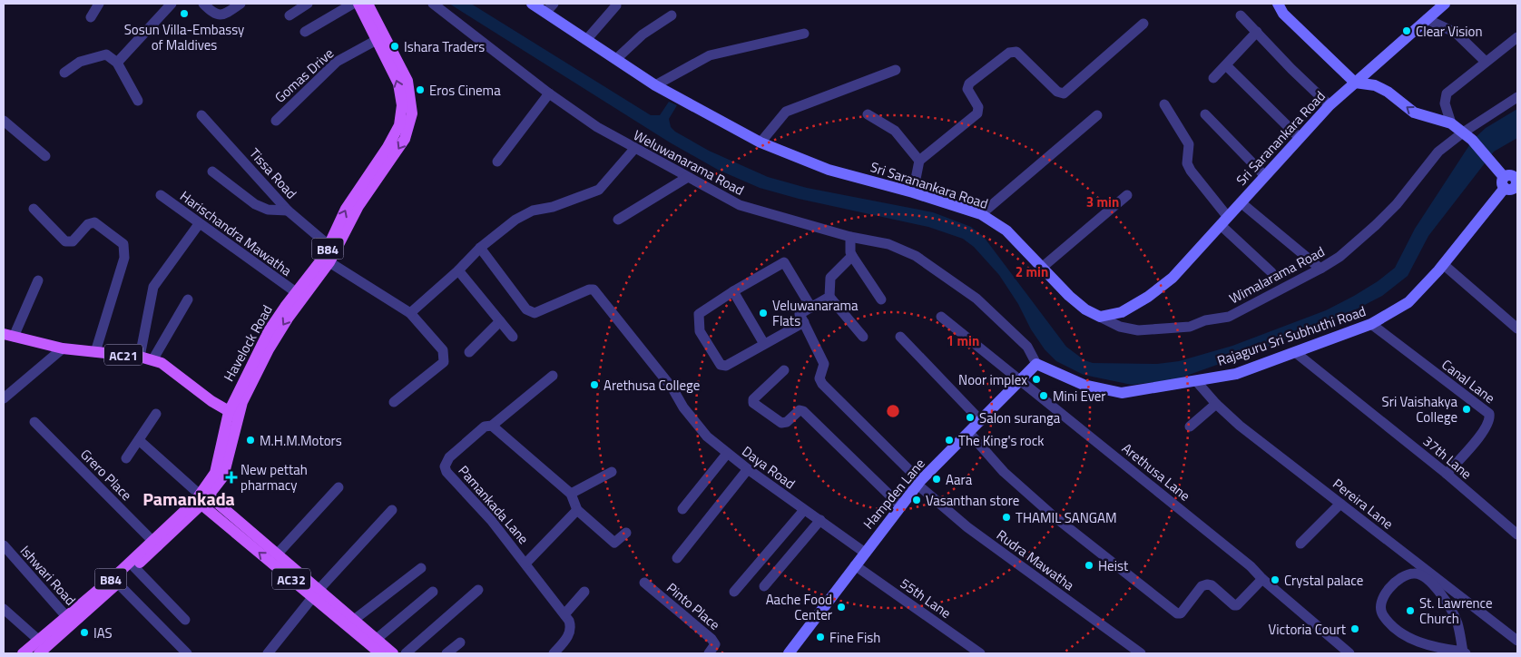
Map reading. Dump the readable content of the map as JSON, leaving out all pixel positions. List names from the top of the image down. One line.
{"streets":{"main road":["B84","Havelock Road","AC21","AC32"],"street":["Gomas Drive","Sri Saranankara Road","Weluwanarama Road","Tissa Road","Harischandra Mawatha","Wimalarama Road","Rajaguru Sri Subhuthi Road","Canal Lane","37th Lane","Daya Road","Arethusa Lane","Grero Place","Hampden Lane","Pereira Lane","Pamankada Lane","Rudra Mawatha","Ishwari Road","55th Lane","Pinto Place"]},"crossings":[["Gomas Drive","Havelock Road"],["Sri Saranankara Road","Wimalarama Road"],["Weluwanarama Road","Rajaguru Sri Subhuthi Road"],["Weluwanarama Road","Hampden Lane"],["Tissa Road","Havelock Road"],["Harischandra Mawatha","Havelock Road"],["Rajaguru Sri Subhuthi Road","Canal Lane"],["Rajaguru Sri Subhuthi Road","37th Lane"],["Rajaguru Sri Subhuthi Road","Hampden Lane"],["Rajaguru Sri Subhuthi Road","Pereira Lane"],["Havelock Road","AC21"],["Havelock Road","Grero Place"],["Havelock Road","Ishwari Road"],["Havelock Road","AC32"],["Canal Lane","37th Lane"],["Daya Road","Hampden Lane"],["Arethusa Lane","Hampden Lane"],["Hampden Lane","Rudra Mawatha"],["Hampden Lane","55th Lane"]],"districts":["Pamankada"],"places":{"other":["Sosun Villa-Embassy of Maldives","Clear Vision","Ishara Traders","Eros Cinema","Veluwanarama Flats","Noor implex","Arethusa College","Mini Ever","Sri Vaishakya College","Salon suranga","M.H.M.Motors","The King's rock","Aara","Vasanthan store","THAMIL SANGAM","Heist","Crystal palace","Aache Food Center","St. Lawrence Church","Victoria Court","IAS","Fine Fish"],"health":["New pettah pharmacy"]},"rings":["3 min","2 min","1 min"]}
